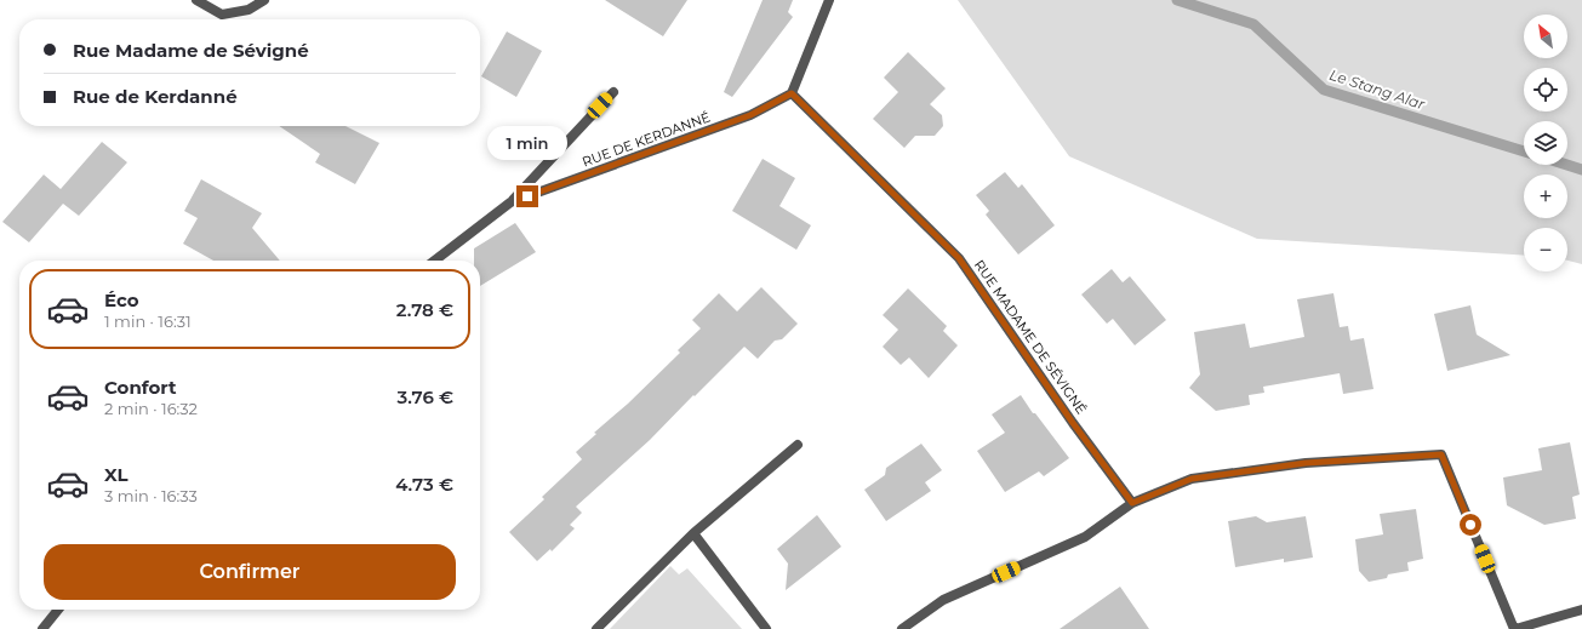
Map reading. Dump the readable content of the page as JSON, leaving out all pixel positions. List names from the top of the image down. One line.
{"streets":{"street":["RUE DE KERDANNÉ","RUE MADAME DE SÉVIGNÉ"]},"crossings":[["RUE DE KERDANNÉ","RUE MADAME DE SÉVIGNÉ"]],"water":["Le Stang Alar"],"north":"top left","page":{"map_buttons":["+","−"],"banner":["Rue Madame de Sévigné","Rue de Kerdanné"],"bubble":"1 min","list":[{"name":"Éco","note":"1 min · 16:31","value":"2.78 €"},{"name":"Confort","note":"2 min · 16:32","value":"3.76 €"},{"name":"XL","note":"3 min · 16:33","value":"4.73 €"}],"buttons":"Confirmer"}}
